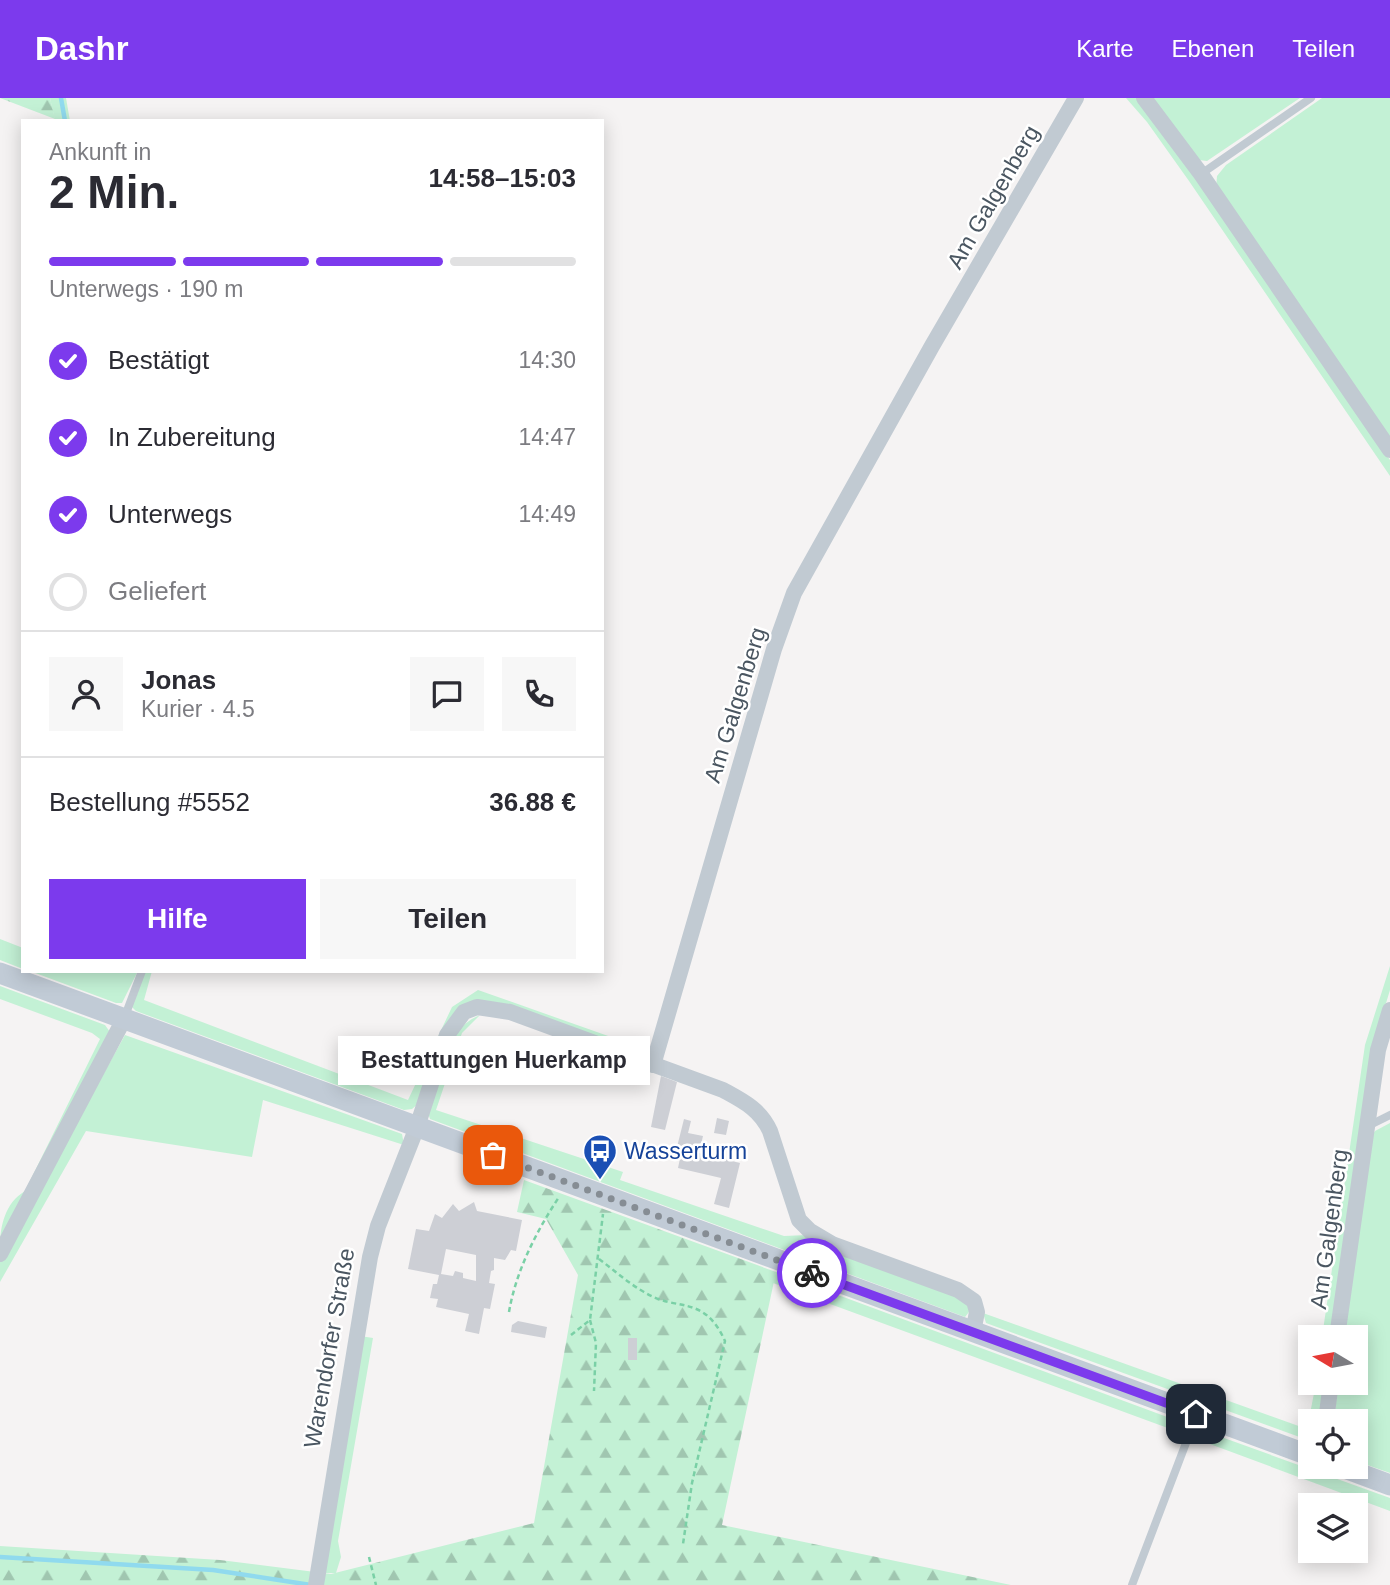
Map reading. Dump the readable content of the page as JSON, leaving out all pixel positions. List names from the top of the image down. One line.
{"streets":{"street":["Am Galgenberg","Warendorfer Straße"]},"places":{"other":["Bestattungen Huerkamp"],"bus stop":["Wasserturm"]},"north":"left","page":{"header":"Dashr","nav":["Karte","Ebenen","Teilen"],"heading":["2 Min.","Ankunft in","14:58–15:03"],"panel":["Jonas","Kurier · 4.5","Bestellung #5552","36.88 €"],"bar":"Unterwegs · 190 m","list":[["Bestätigt","14:30"],["In Zubereitung","14:47"],["Unterwegs","14:49"],"Geliefert"],"buttons":["Hilfe","Teilen"],"bubble":"Bestattungen Huerkamp"}}
